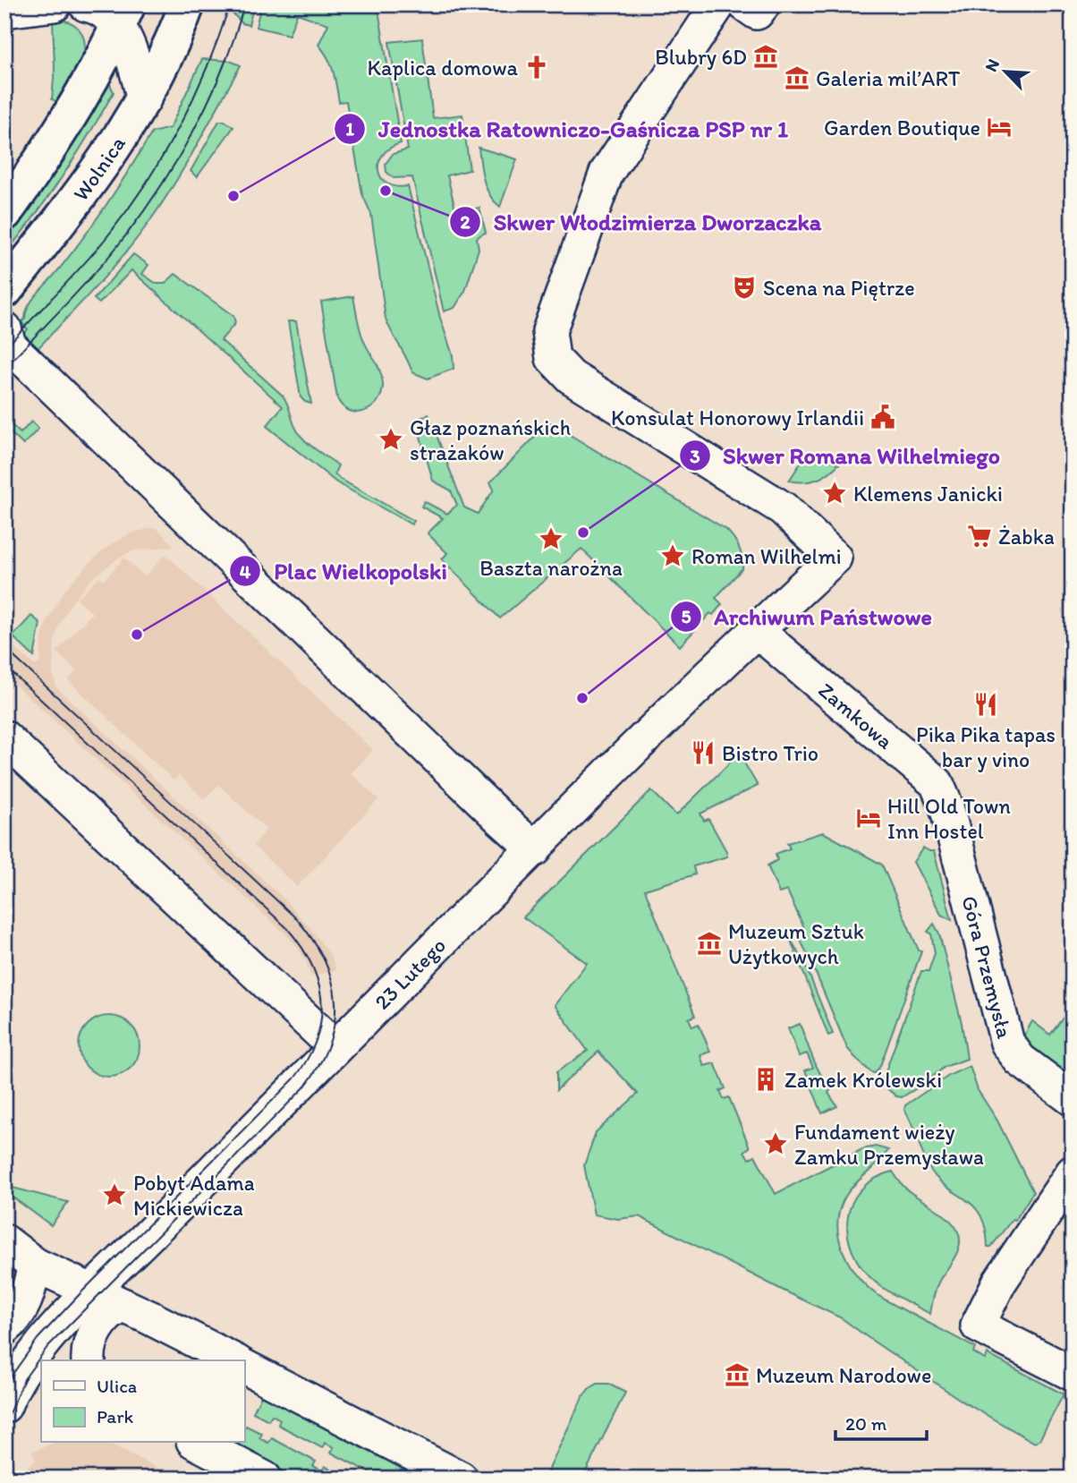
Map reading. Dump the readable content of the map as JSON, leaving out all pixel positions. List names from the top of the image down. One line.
{"streets":{"street":["Wolnica","Zamkowa","Góra Przemysła","23 Lutego"]},"crossings":[["Zamkowa","Góra Przemysła"],["Zamkowa","23 Lutego"]],"places":{"museum":["Blubry 6D","Galeria mil’ART","Muzeum Sztuk Użytkowych","Muzeum Narodowe"],"church":["Kaplica domowa"],"hotel":["Garden Boutique","Hill Old Town Inn Hostel"],"other":["Skwer Włodzimierza Dworzaczka","Jednostka Ratowniczo-Gaśnicza PSP nr 1","Skwer Romana Wilhelmiego","Plac Wielkopolski","Archiwum Państwowe"],"theatre":["Scena na Piętrze"],"public building":["Konsulat Honorowy Irlandii"],"place":["Głaz poznańskich strażaków","Klemens Janicki","Baszta narożna","Roman Wilhelmi","Fundament wieży Zamku Przemysława","Pobyt Adama Mickiewicza"],"supermarket":["Żabka"],"restaurant":["Pika Pika tapas bar y vino","Bistro Trio"],"building":["Zamek Królewski"]},"legend":["Ulica","Park"],"scale_bar":"20 m","north":"top left"}
